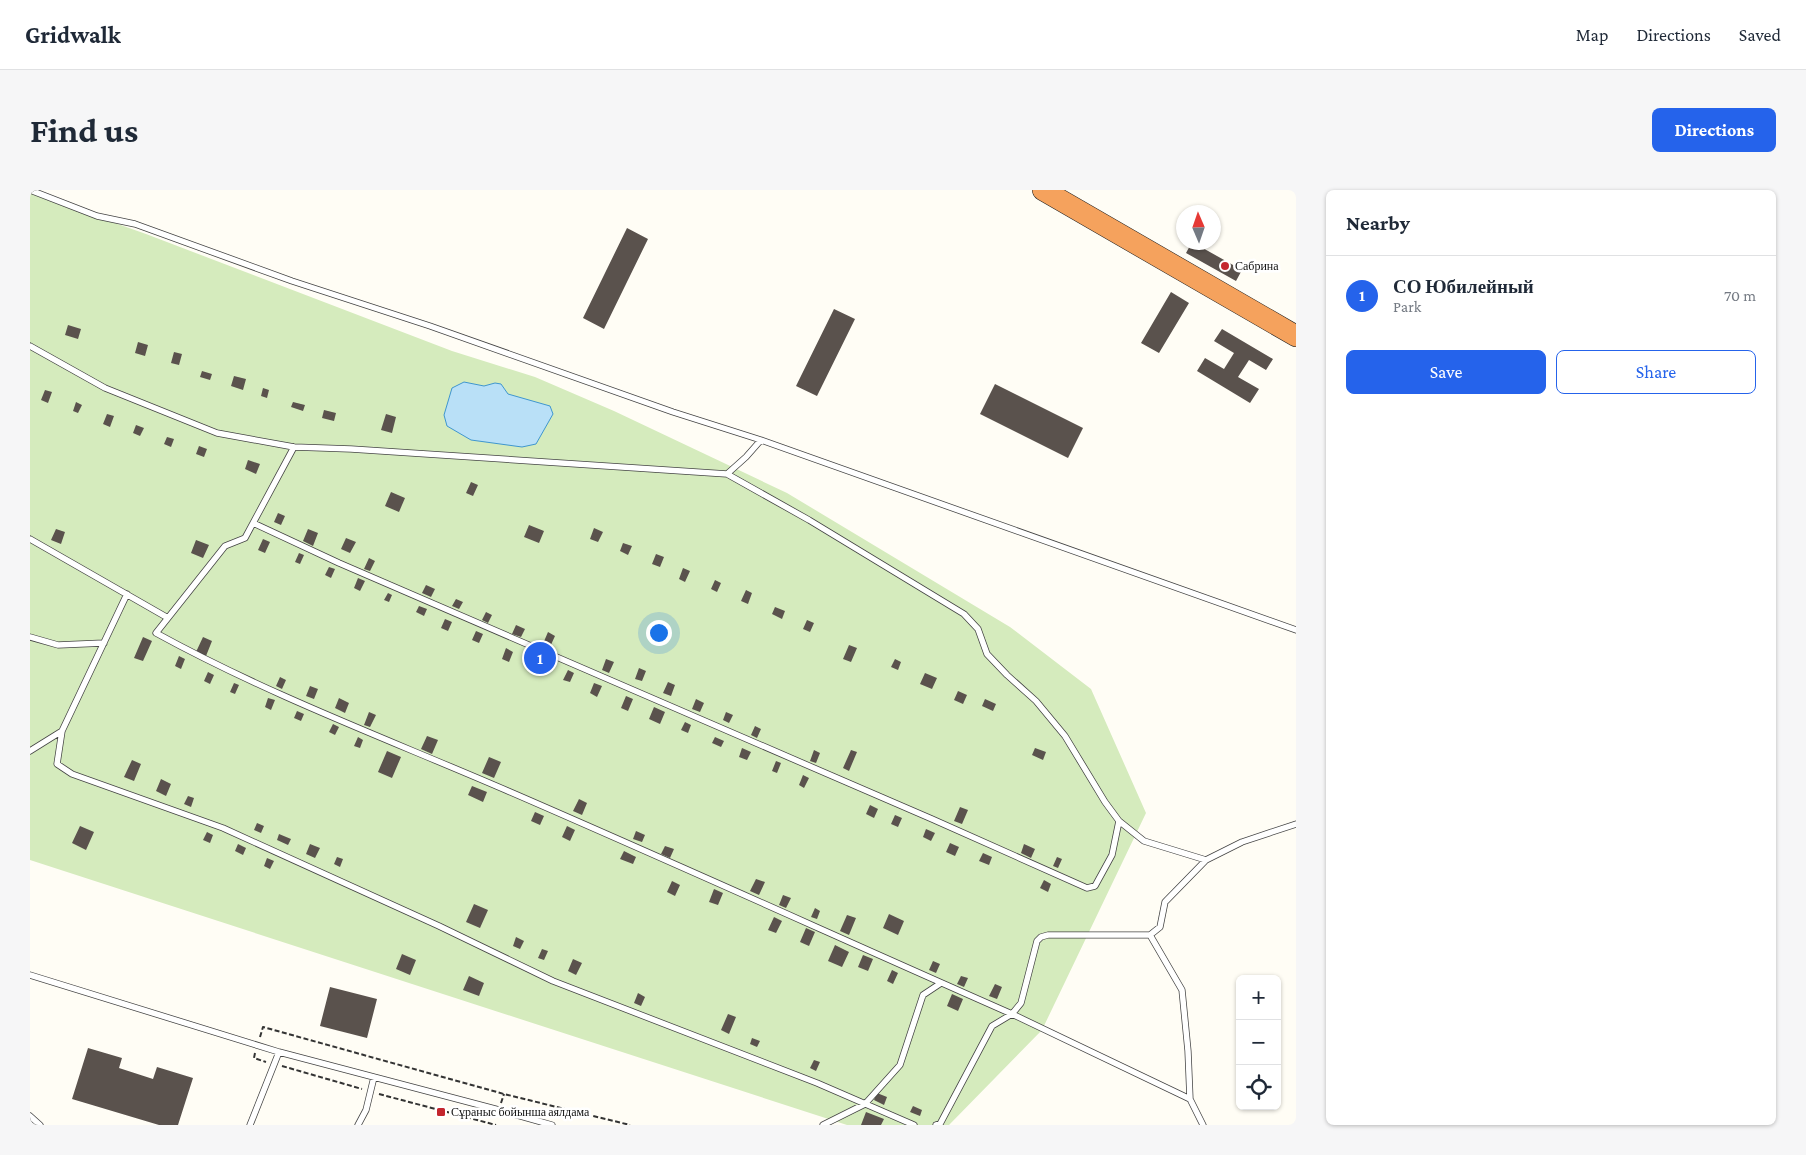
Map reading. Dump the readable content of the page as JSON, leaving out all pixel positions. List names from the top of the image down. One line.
{"places":{"other":["Сабрина"],"transit":["Сұраныс бойынша аялдама"]},"north":"top","page":{"header":"Gridwalk","nav":["Map","Directions","Saved"],"buttons":["Directions",["Save","Share"]],"title":"Find us","heading":"Nearby","list":[{"mark":"1","name":"СО Юбилейный","note":"Park","value":"70 m"}],"pins":"1","map_buttons":["+","−"]}}
